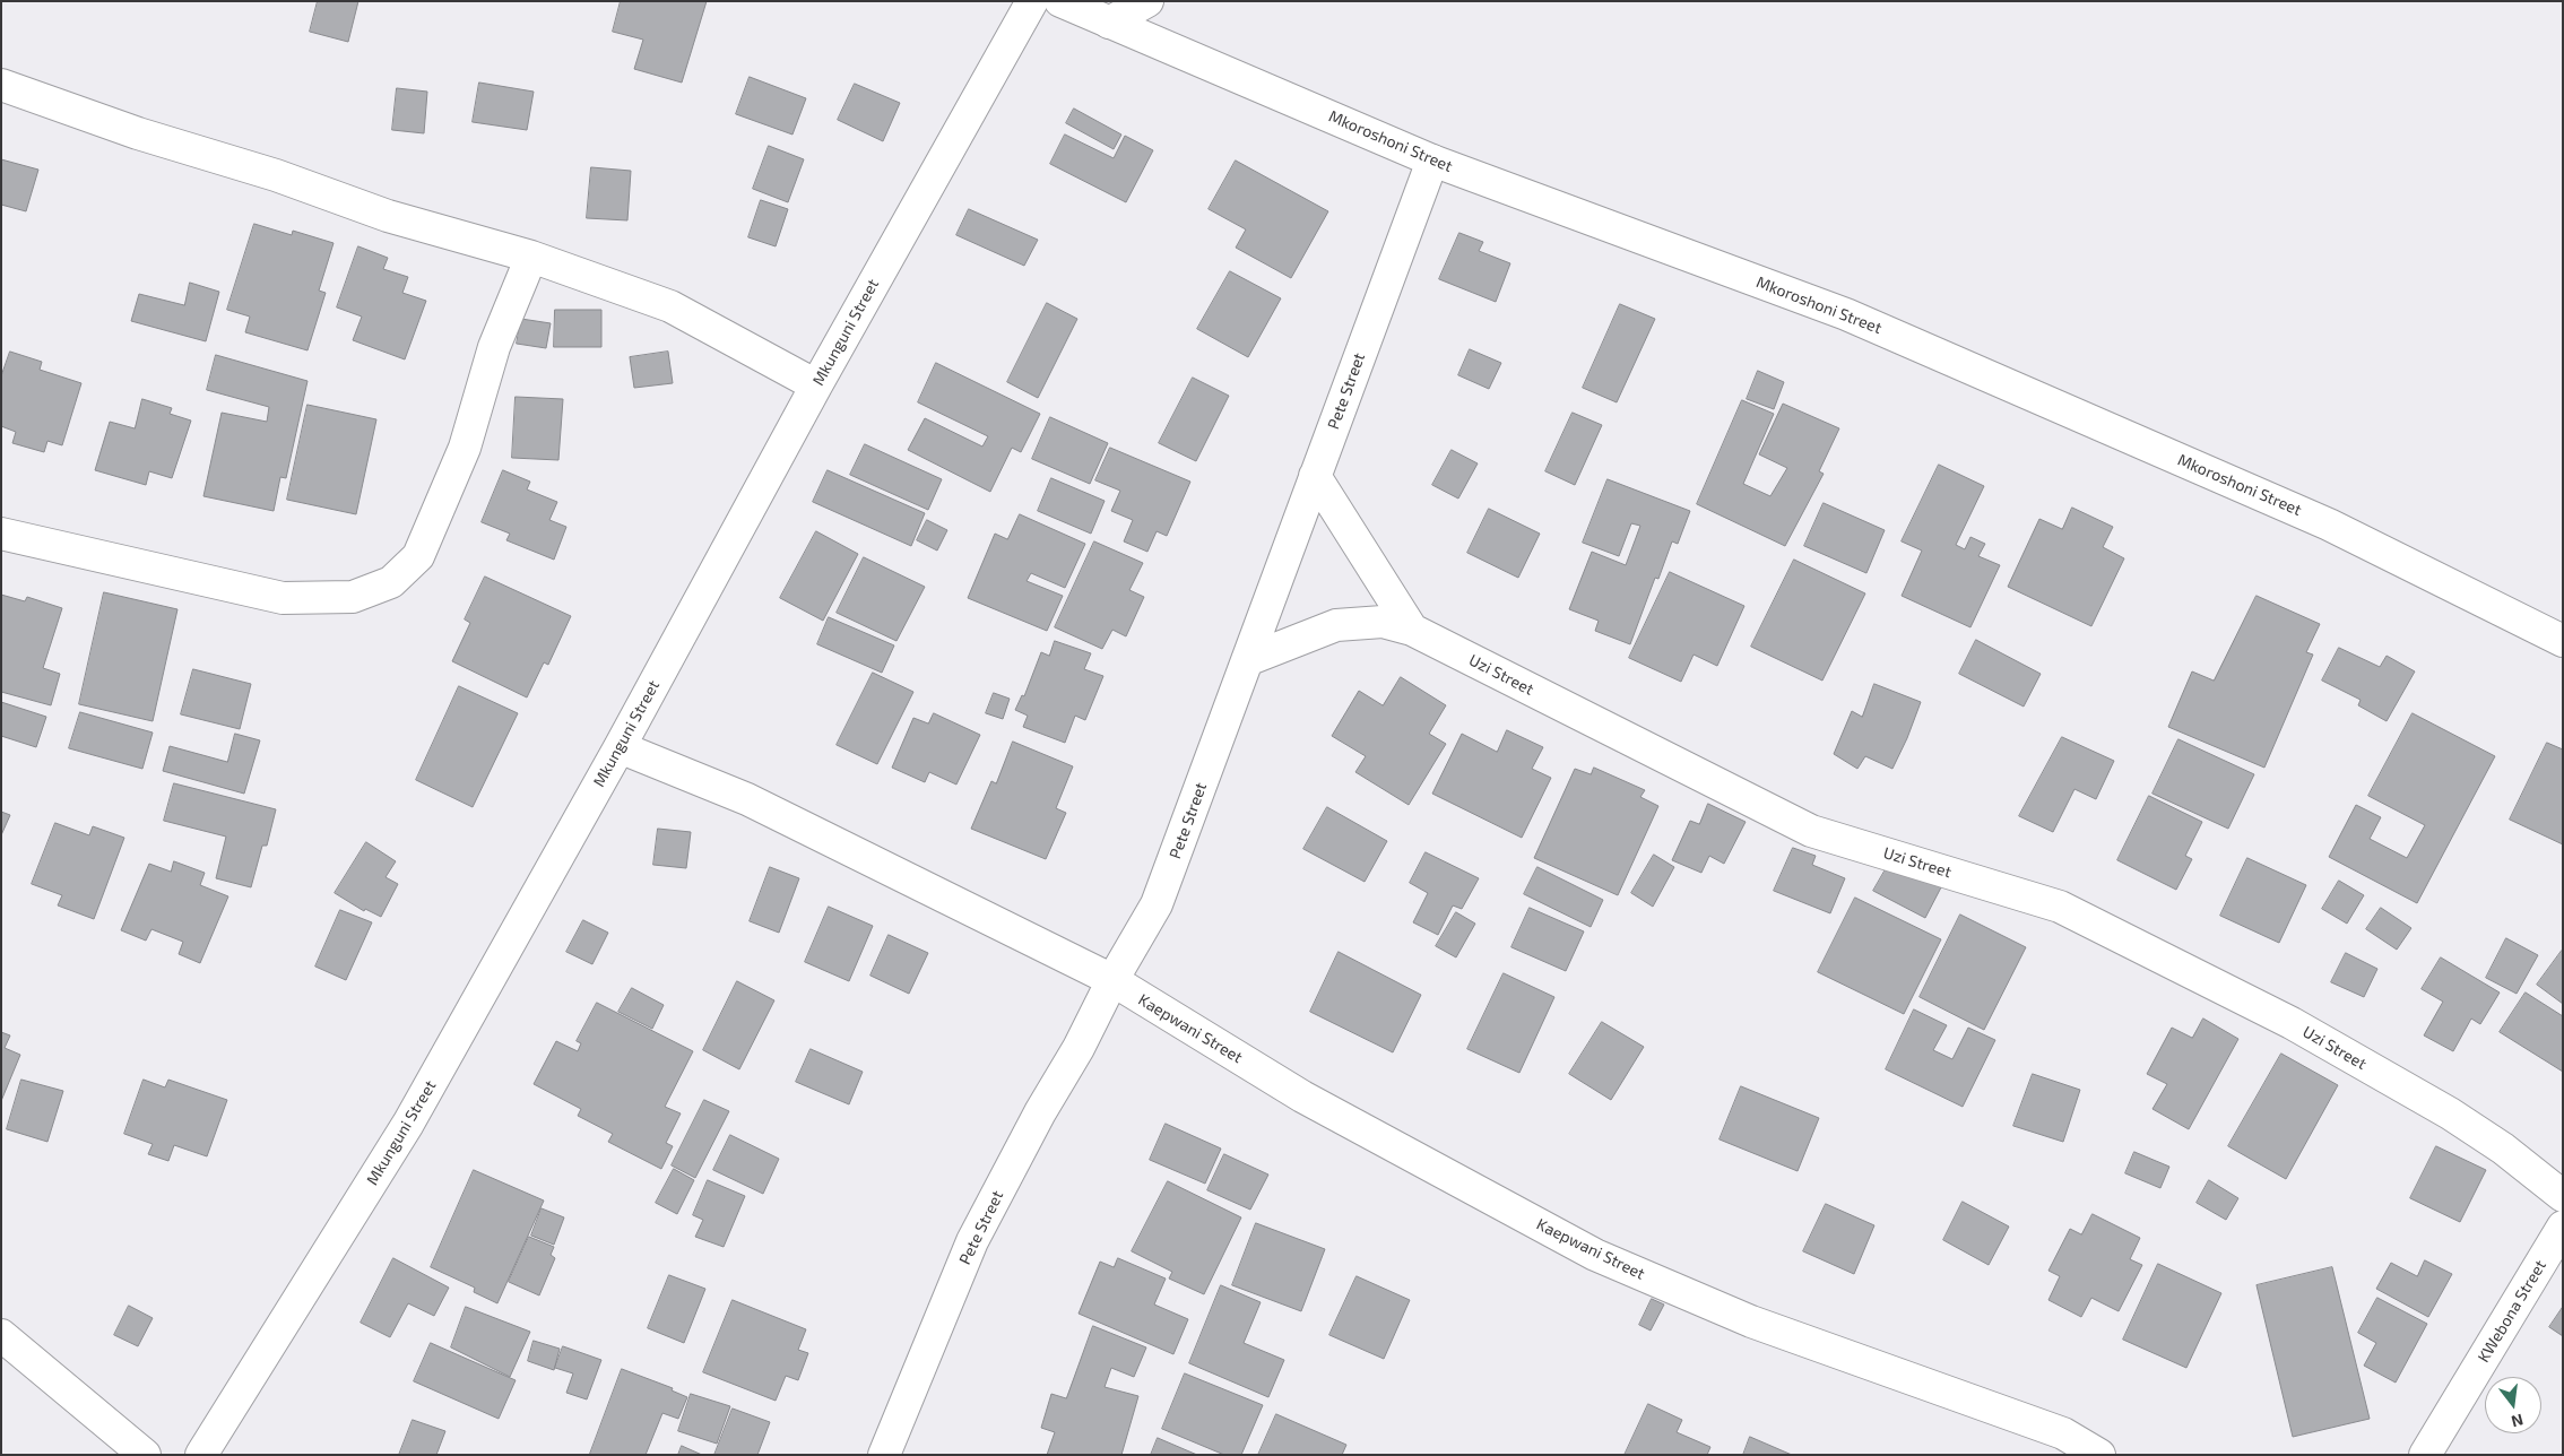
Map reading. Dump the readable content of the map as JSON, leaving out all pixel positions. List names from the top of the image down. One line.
{"streets":{"street":["Mkoroshoni Street","Mkunguni Street","Pete Street","Uzi Street","Kaepwani Street","KWebona Street"]},"crossings":[["Mkoroshoni Street","Pete Street"],["Mkunguni Street","Kaepwani Street"],["Pete Street","Uzi Street"],["Pete Street","Kaepwani Street"]],"north":"bottom"}
